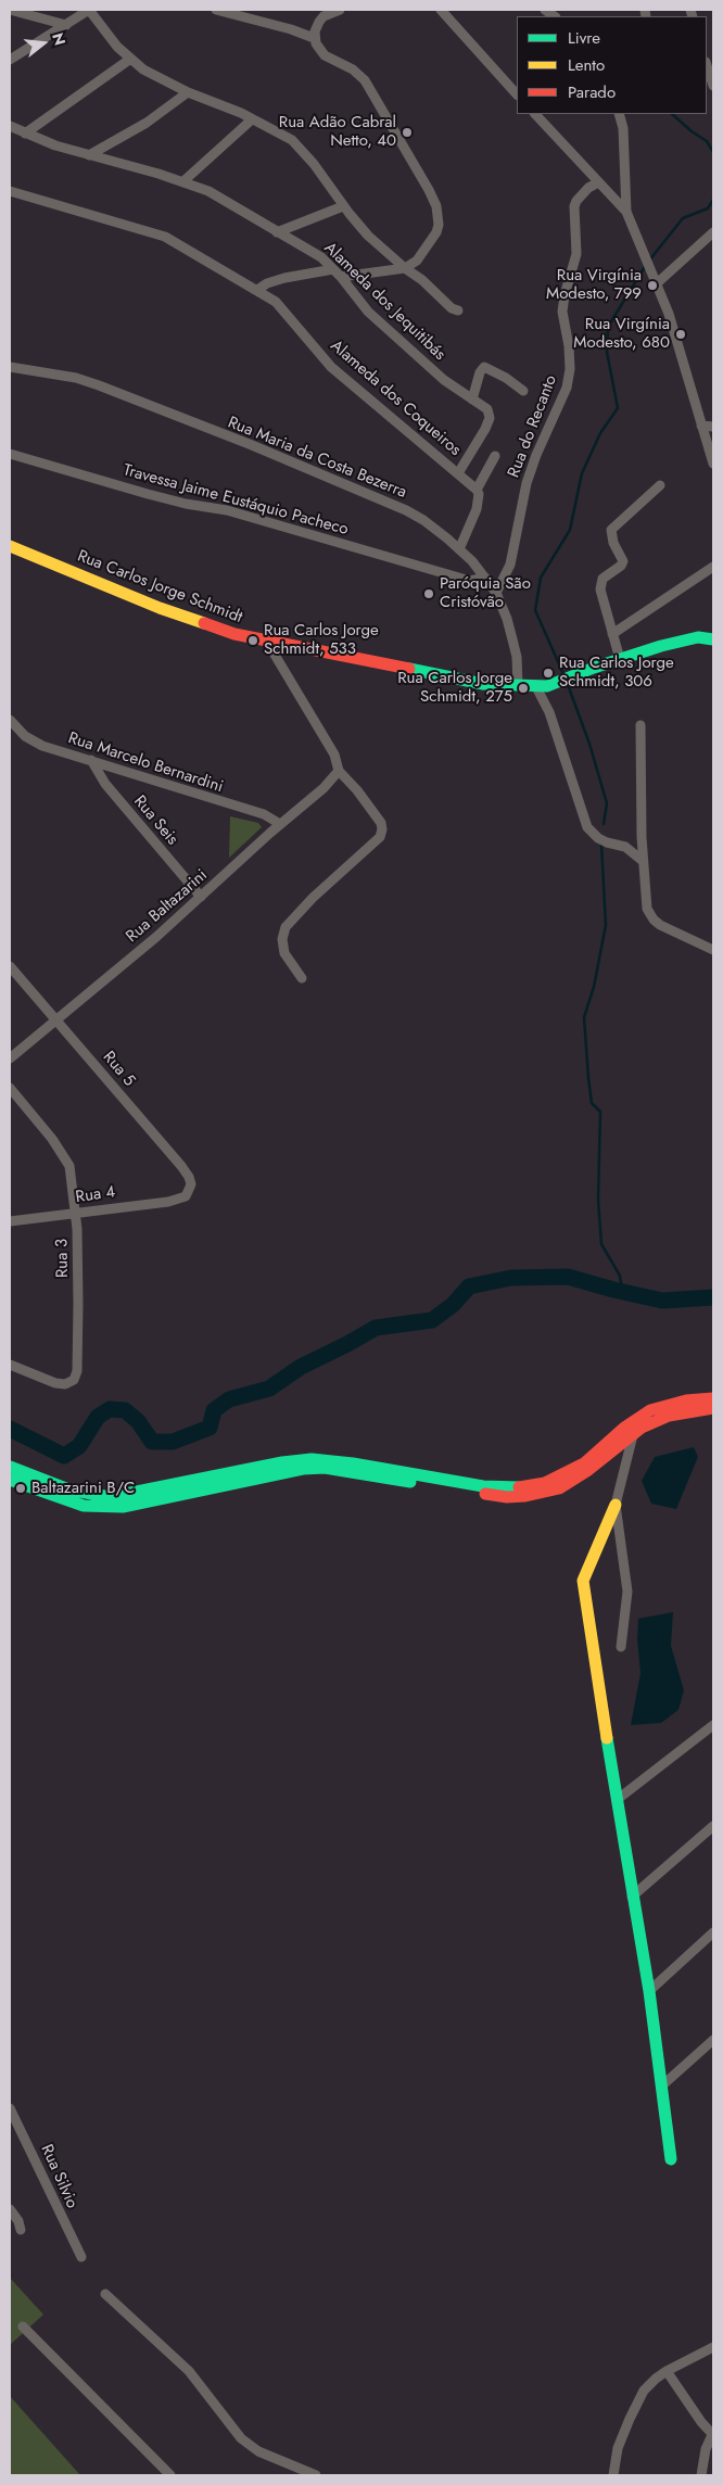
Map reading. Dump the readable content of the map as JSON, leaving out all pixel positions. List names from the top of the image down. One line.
{"streets":{"main road":["Rua Carlos Jorge Schmidt"],"street":["Alameda dos Jequitibás","Alameda dos Coqueiros","Rua do Recanto","Rua Maria da Costa Bezerra","Travessa Jaime Eustáquio Pacheco","Rua Marcelo Bernardini","Rua Seis","Rua Baltazarini","Rua 5","Rua 4","Rua 3","Rua Silvio"]},"crossings":[["Alameda dos Jequitibás","Alameda dos Coqueiros"],["Rua do Recanto","Rua Maria da Costa Bezerra"],["Rua Maria da Costa Bezerra","Travessa Jaime Eustáquio Pacheco"],["Rua Maria da Costa Bezerra","Rua Carlos Jorge Schmidt"],["Rua Marcelo Bernardini","Rua Seis"],["Rua Marcelo Bernardini","Rua Baltazarini"],["Rua Seis","Rua Baltazarini"],["Rua Baltazarini","Rua 5"],["Rua 5","Rua 4"],["Rua 4","Rua 3"]],"places":["Rua Adão Cabral Netto, 40","Rua Virgínia Modesto, 799","Rua Virgínia Modesto, 680","Paróquia São Cristóvão","Rua Carlos Jorge Schmidt, 533","Rua Carlos Jorge Schmidt, 306","Rua Carlos Jorge Schmidt, 275","Baltazarini B/C"],"legend":["Livre","Lento","Parado"],"north":"right"}
